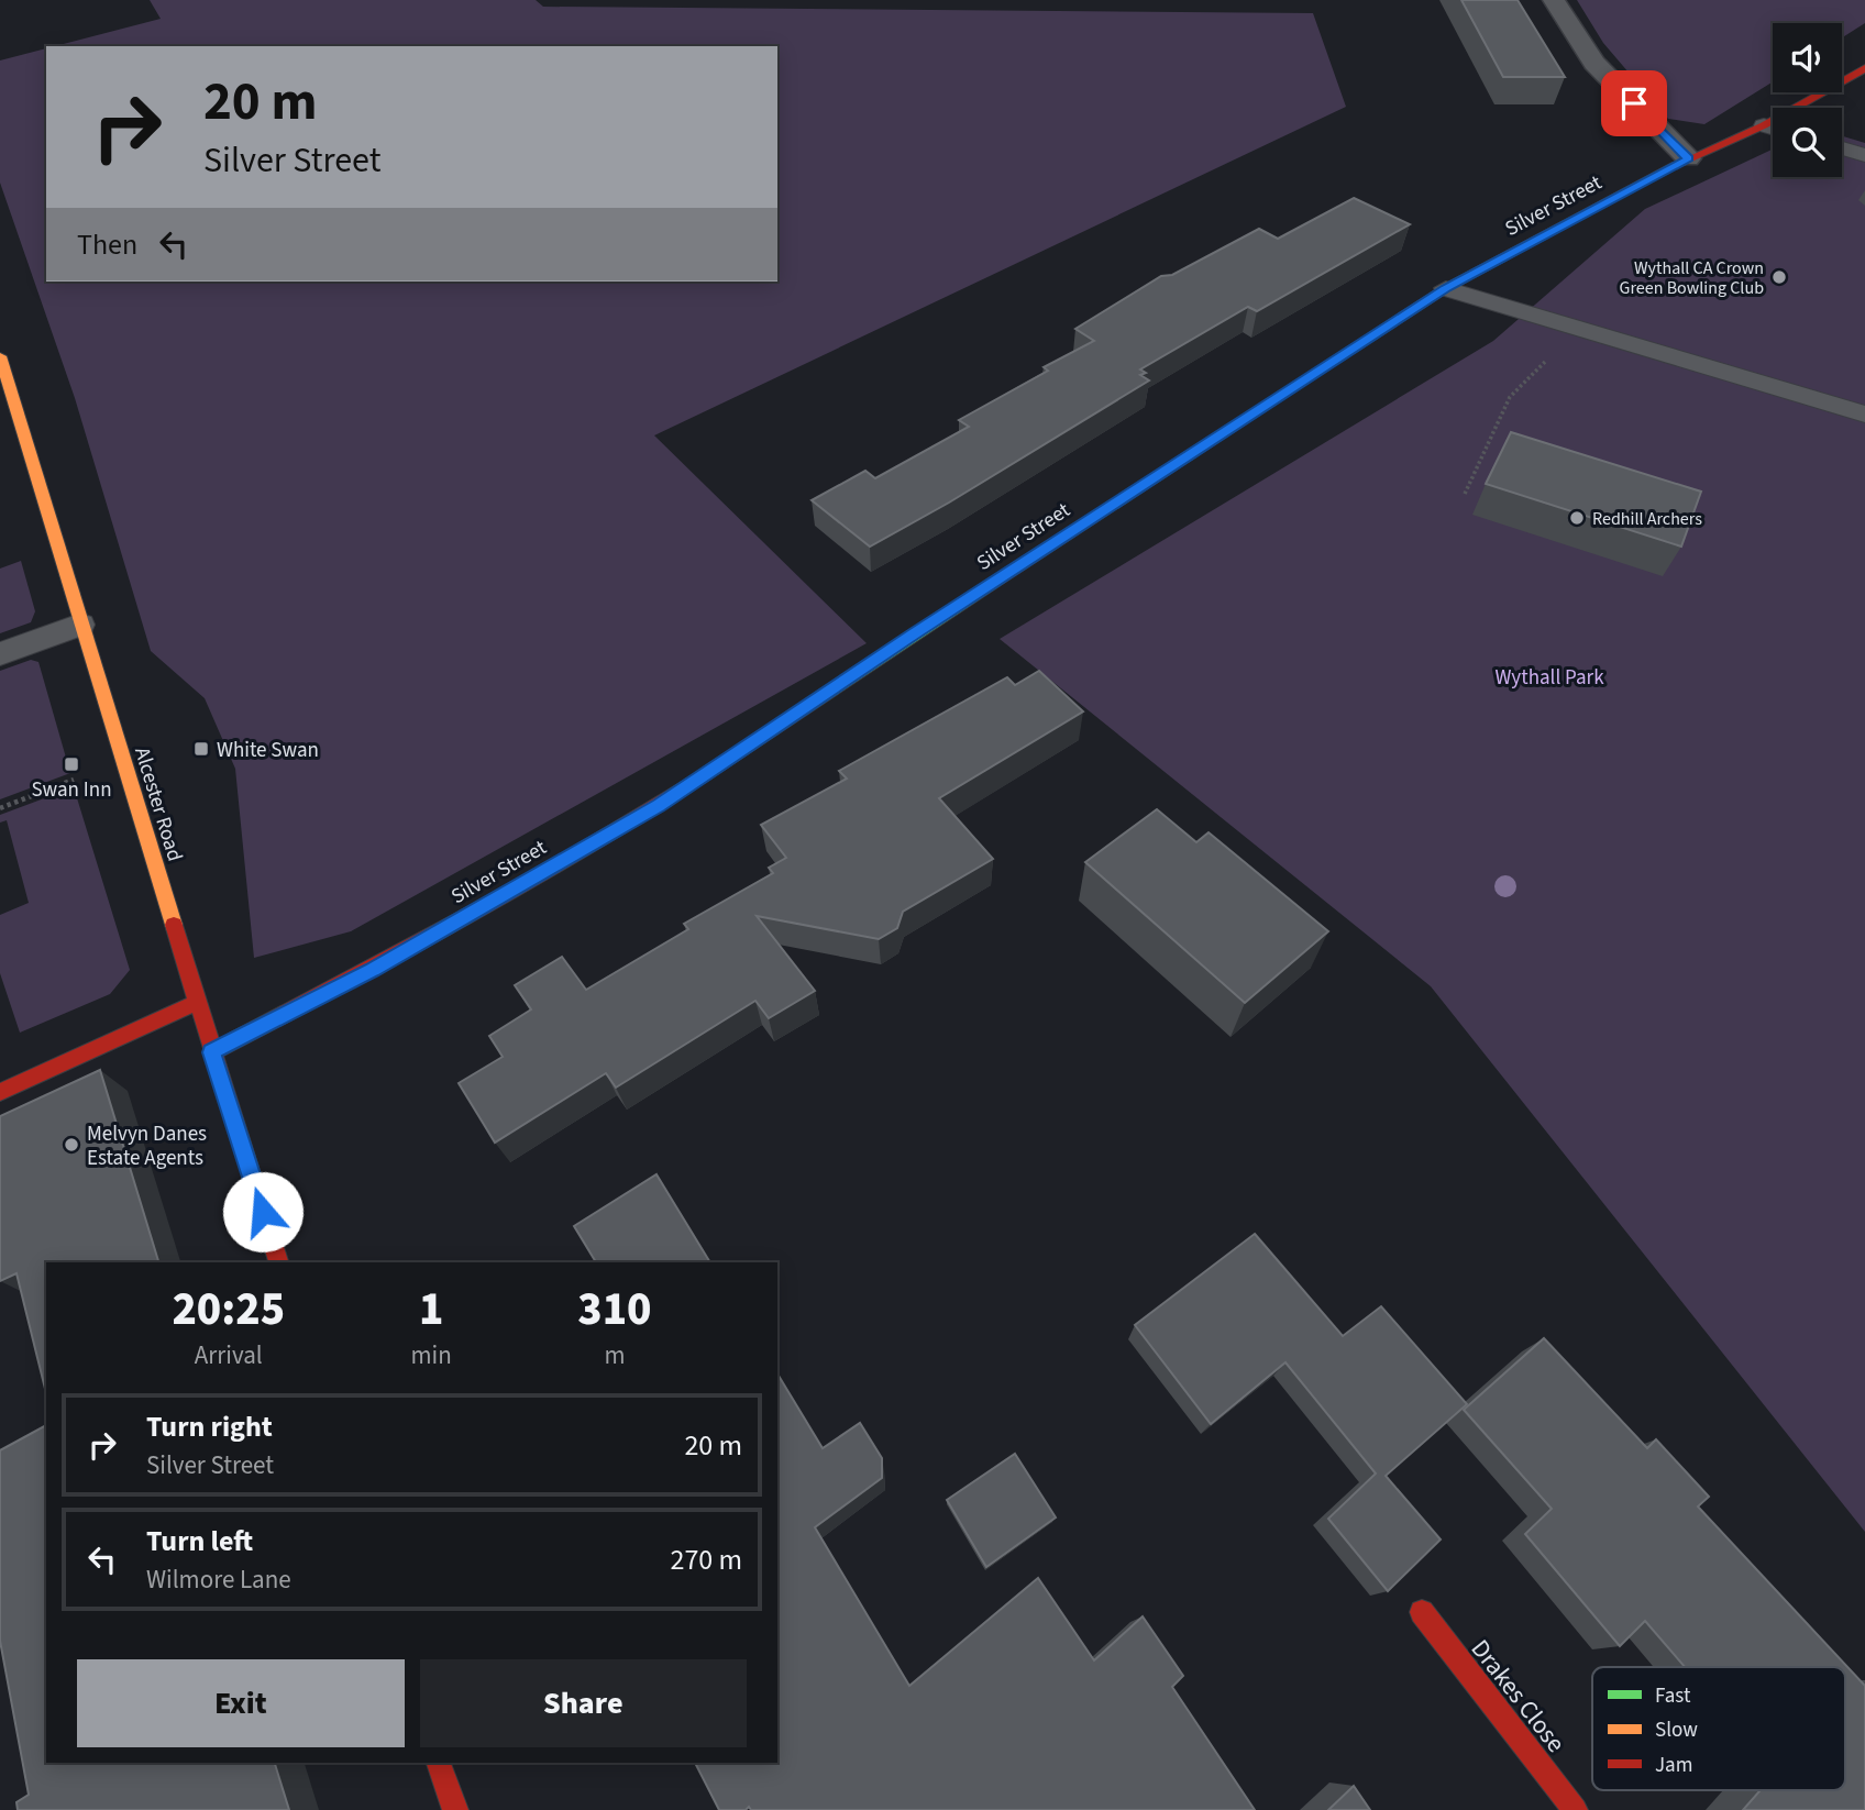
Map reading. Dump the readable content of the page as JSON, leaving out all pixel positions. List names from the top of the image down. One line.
{"streets":{"street":["Silver Street","Alcester Road","Drakes Close"]},"crossings":[["Silver Street","Alcester Road"]],"parks":["Wythall Park"],"places":{"other":["Wythall CA Crown Green Bowling Club","Redhill Archers","Melvyn Danes Estate Agents"],"transit":["White Swan","Swan Inn"]},"legend":["Fast","Slow","Jam"],"page":{"turn":["20 m","Silver Street"],"then":"Then","eta":["20:25","Arrival","1","min","310","m"],"list":[{"name":"Turn right","note":"Silver Street","value":"20 m"},{"name":"Turn left","note":"Wilmore Lane","value":"270 m"}],"buttons":["Exit","Share"]}}
